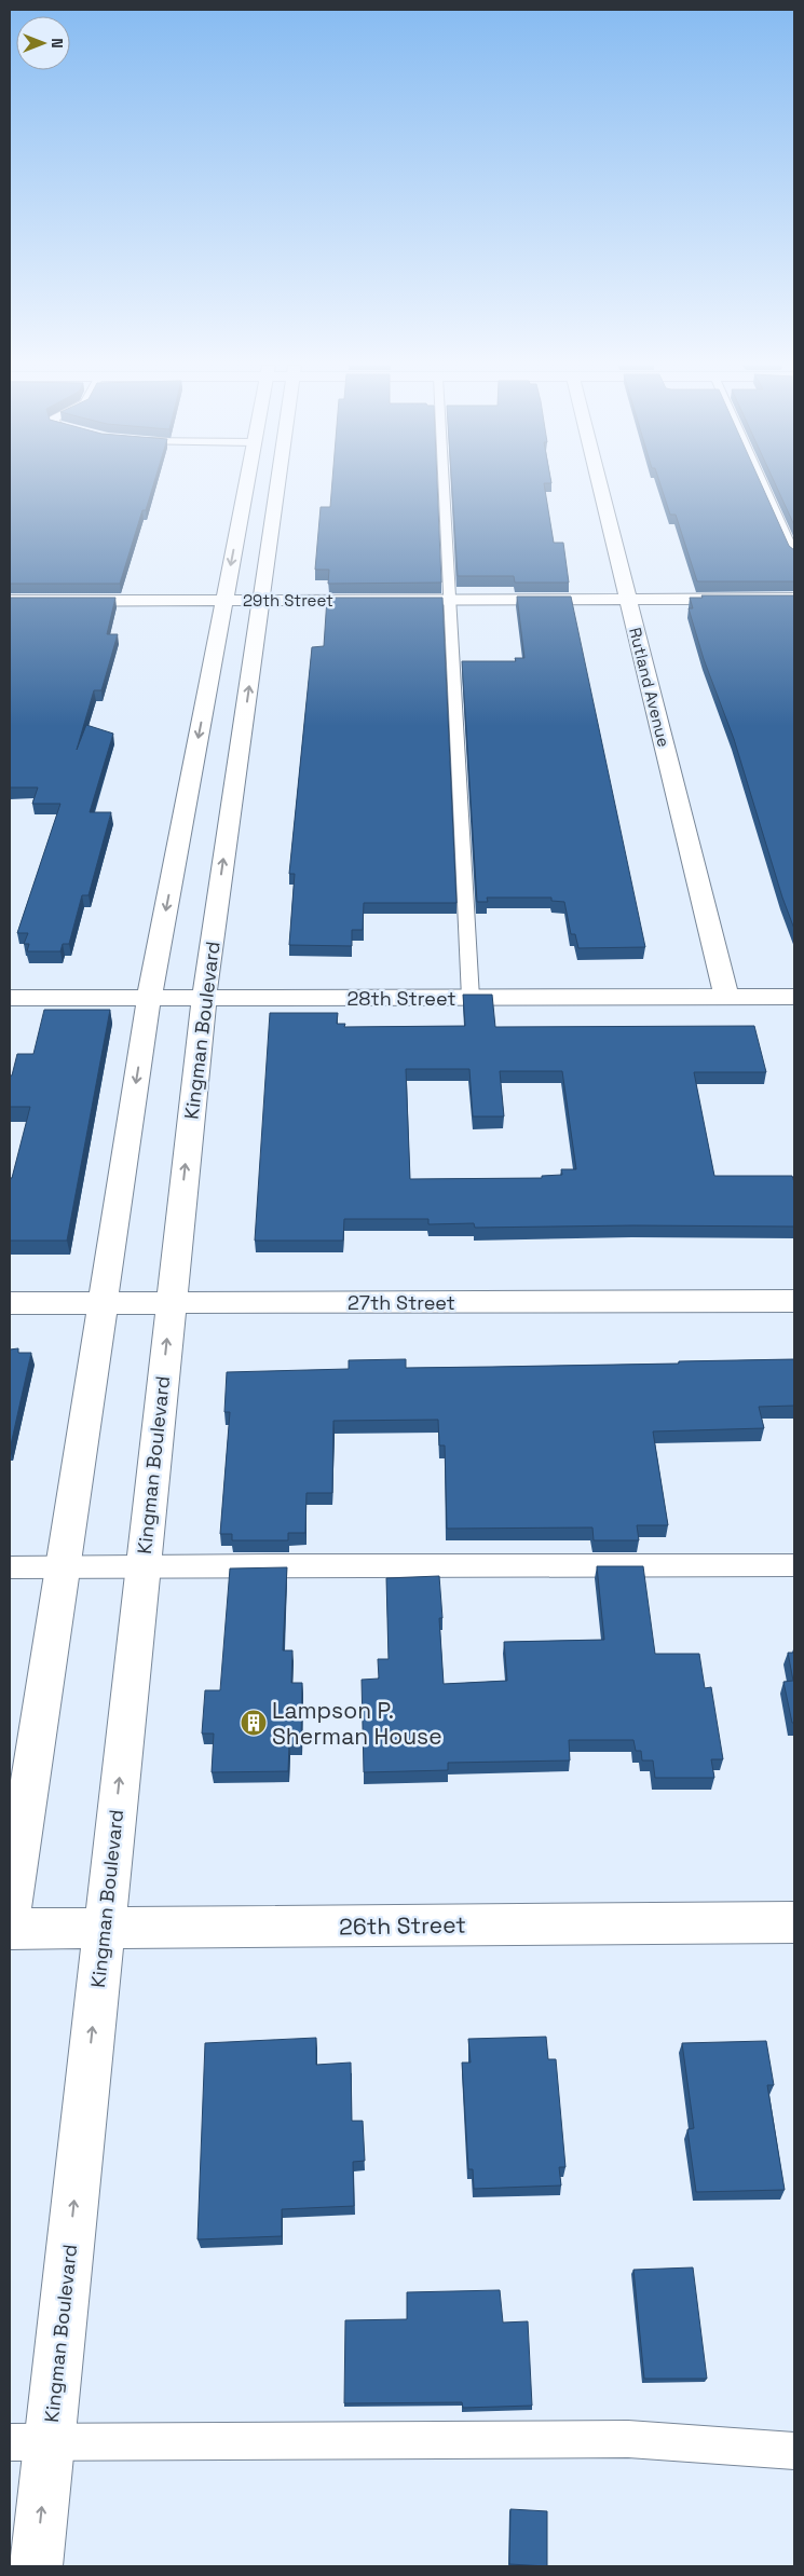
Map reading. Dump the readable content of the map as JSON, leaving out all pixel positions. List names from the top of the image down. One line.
{"streets":{"street":["29th Street","Rutland Avenue","28th Street","Kingman Boulevard","27th Street","26th Street"]},"crossings":[["29th Street","Rutland Avenue"],["29th Street","Kingman Boulevard"],["Rutland Avenue","28th Street"],["28th Street","Kingman Boulevard"],["Kingman Boulevard","27th Street"],["Kingman Boulevard","26th Street"]],"places":{"building":["Lampson P. Sherman House"]},"north":"right"}
